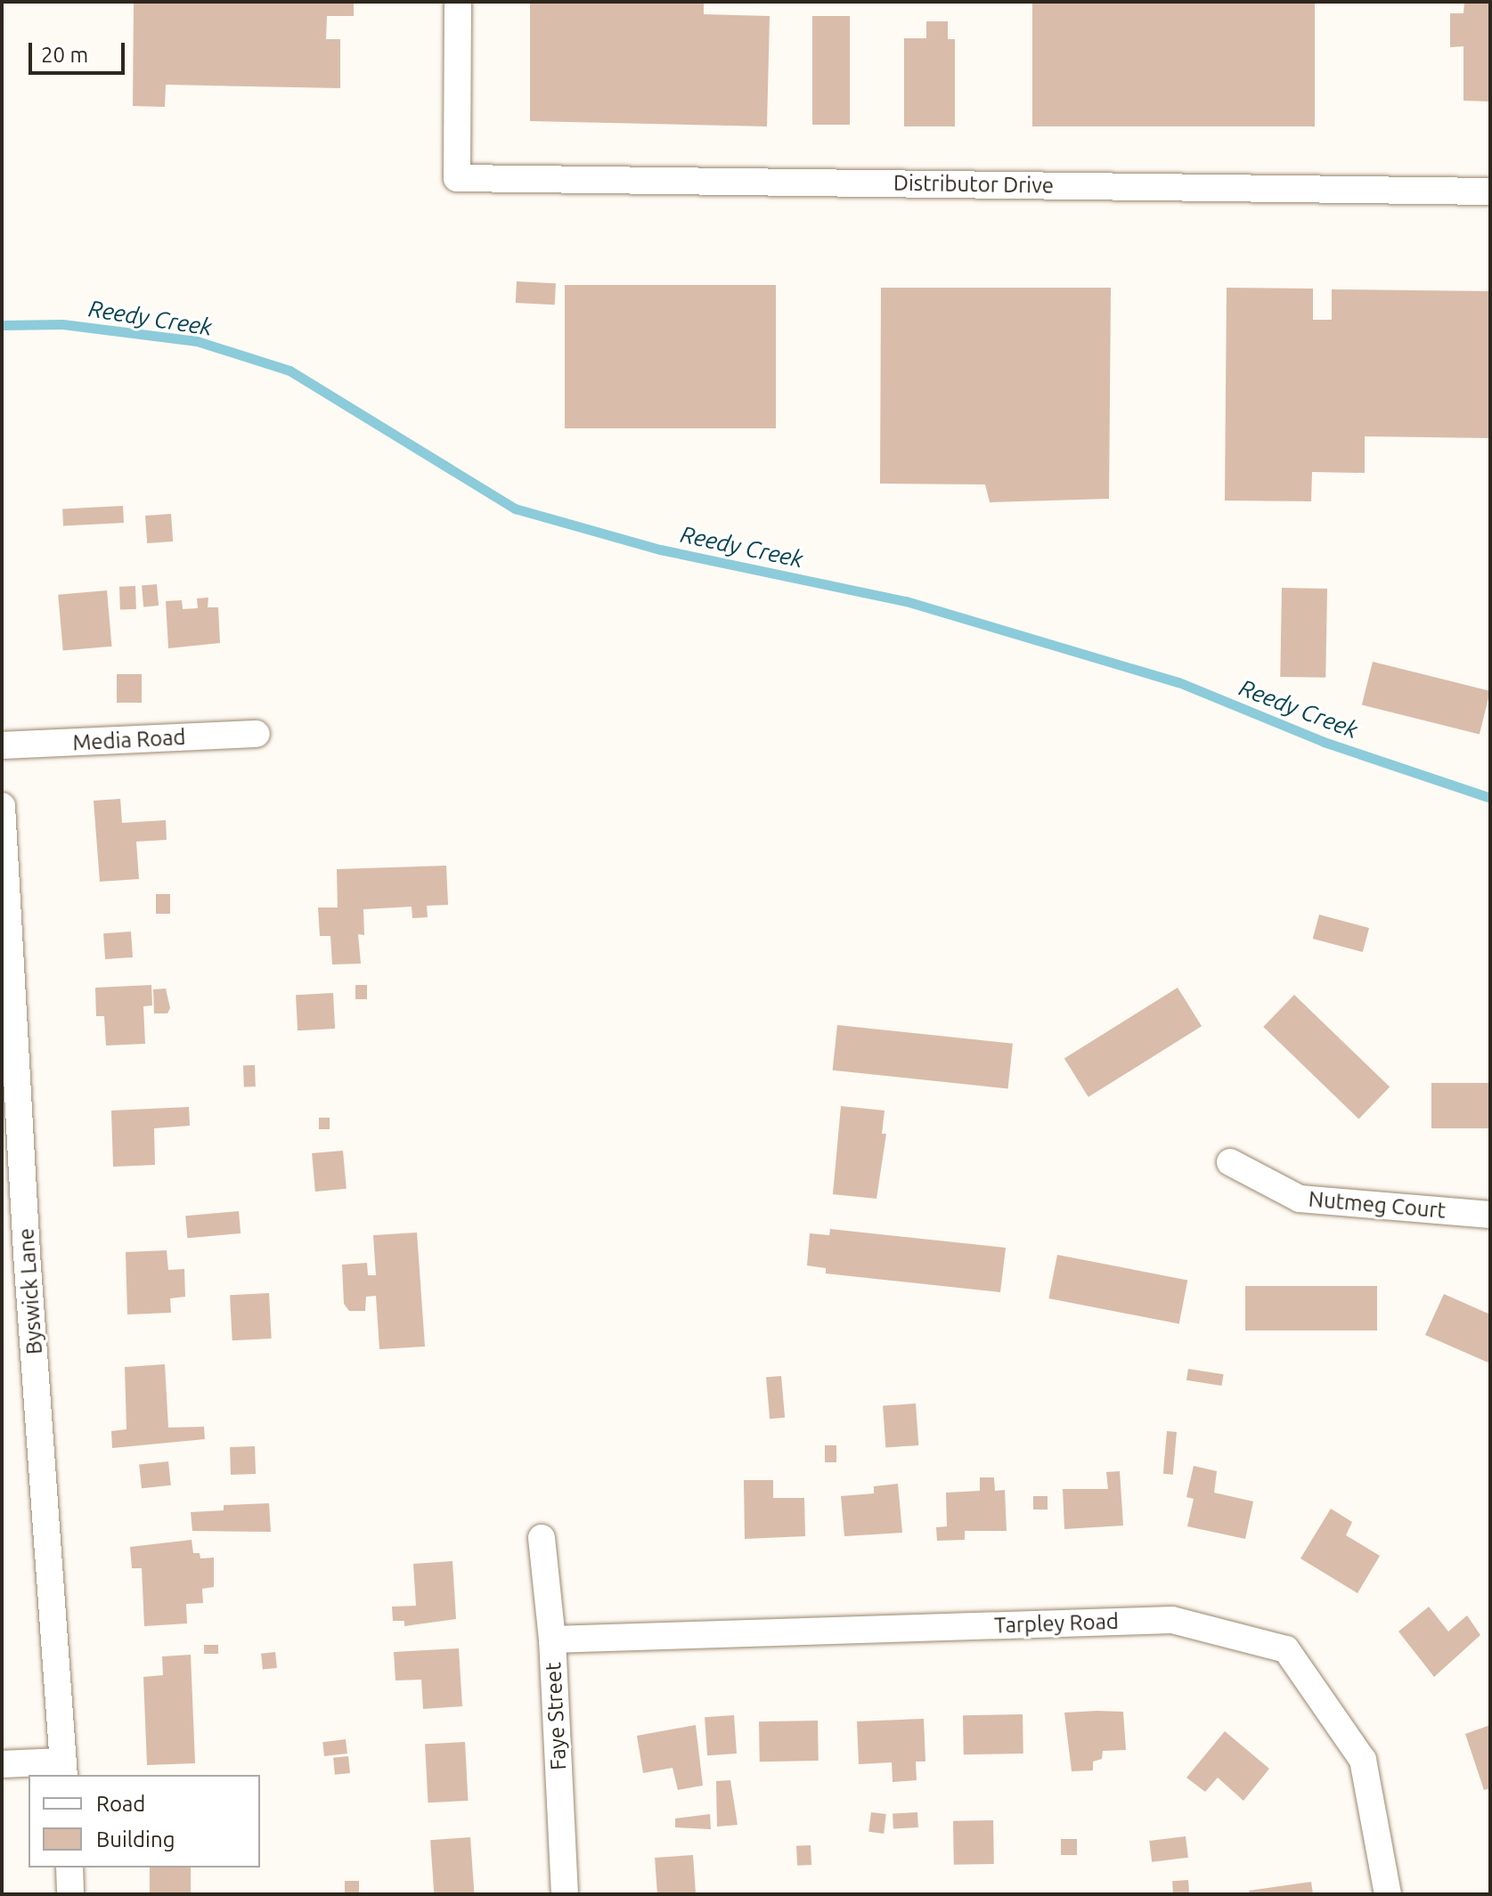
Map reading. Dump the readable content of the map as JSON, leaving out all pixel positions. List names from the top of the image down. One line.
{"streets":{"street":["Distributor Drive","Media Road","Nutmeg Court","Byswick Lane","Tarpley Road","Faye Street"]},"crossings":[["Tarpley Road","Faye Street"]],"water":["Reedy Creek"],"legend":["Road","Building"],"scale_bar":"20 m"}
